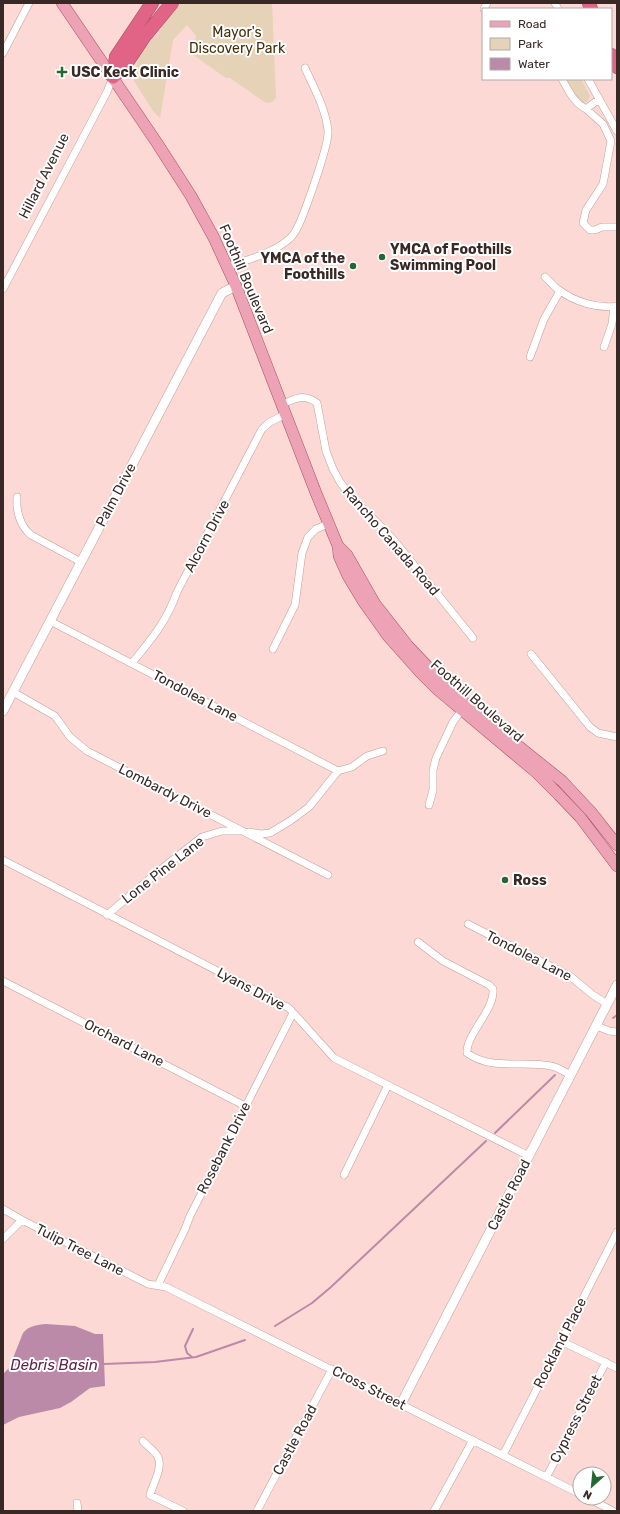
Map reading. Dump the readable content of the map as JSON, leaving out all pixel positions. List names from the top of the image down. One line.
{"streets":{"highway":["Hillard Avenue"],"main road":["Foothill Boulevard"],"street":["Palm Drive","Alcorn Drive","Rancho Canada Road","Tondolea Lane","Lombardy Drive","Lone Pine Lane","Lyans Drive","Orchard Lane","Rosebank Drive","Castle Road","Tulip Tree Lane","Rockland Place","Cross Street","Cypress Street"]},"crossings":[["Hillard Avenue","Foothill Boulevard"],["Foothill Boulevard","Palm Drive"],["Foothill Boulevard","Alcorn Drive"],["Foothill Boulevard","Rancho Canada Road"],["Palm Drive","Tondolea Lane"],["Palm Drive","Lombardy Drive"],["Alcorn Drive","Rancho Canada Road"],["Alcorn Drive","Tondolea Lane"],["Tondolea Lane","Lone Pine Lane"],["Tondolea Lane","Castle Road"],["Lombardy Drive","Lone Pine Lane"],["Lone Pine Lane","Lyans Drive"],["Lyans Drive","Rosebank Drive"],["Lyans Drive","Castle Road"],["Orchard Lane","Rosebank Drive"],["Rosebank Drive","Tulip Tree Lane"],["Rosebank Drive","Cross Street"],["Castle Road","Cross Street"],["Tulip Tree Lane","Cross Street"],["Rockland Place","Cross Street"],["Cross Street","Cypress Street"]],"water":["Debris Basin"],"parks":["Mayor's Discovery Park"],"places":{"health":["USC Keck Clinic"],"other":["YMCA of Foothills Swimming Pool","YMCA of the Foothills","Ross"]},"legend":["Road","Park","Water"],"north":"bottom left"}
